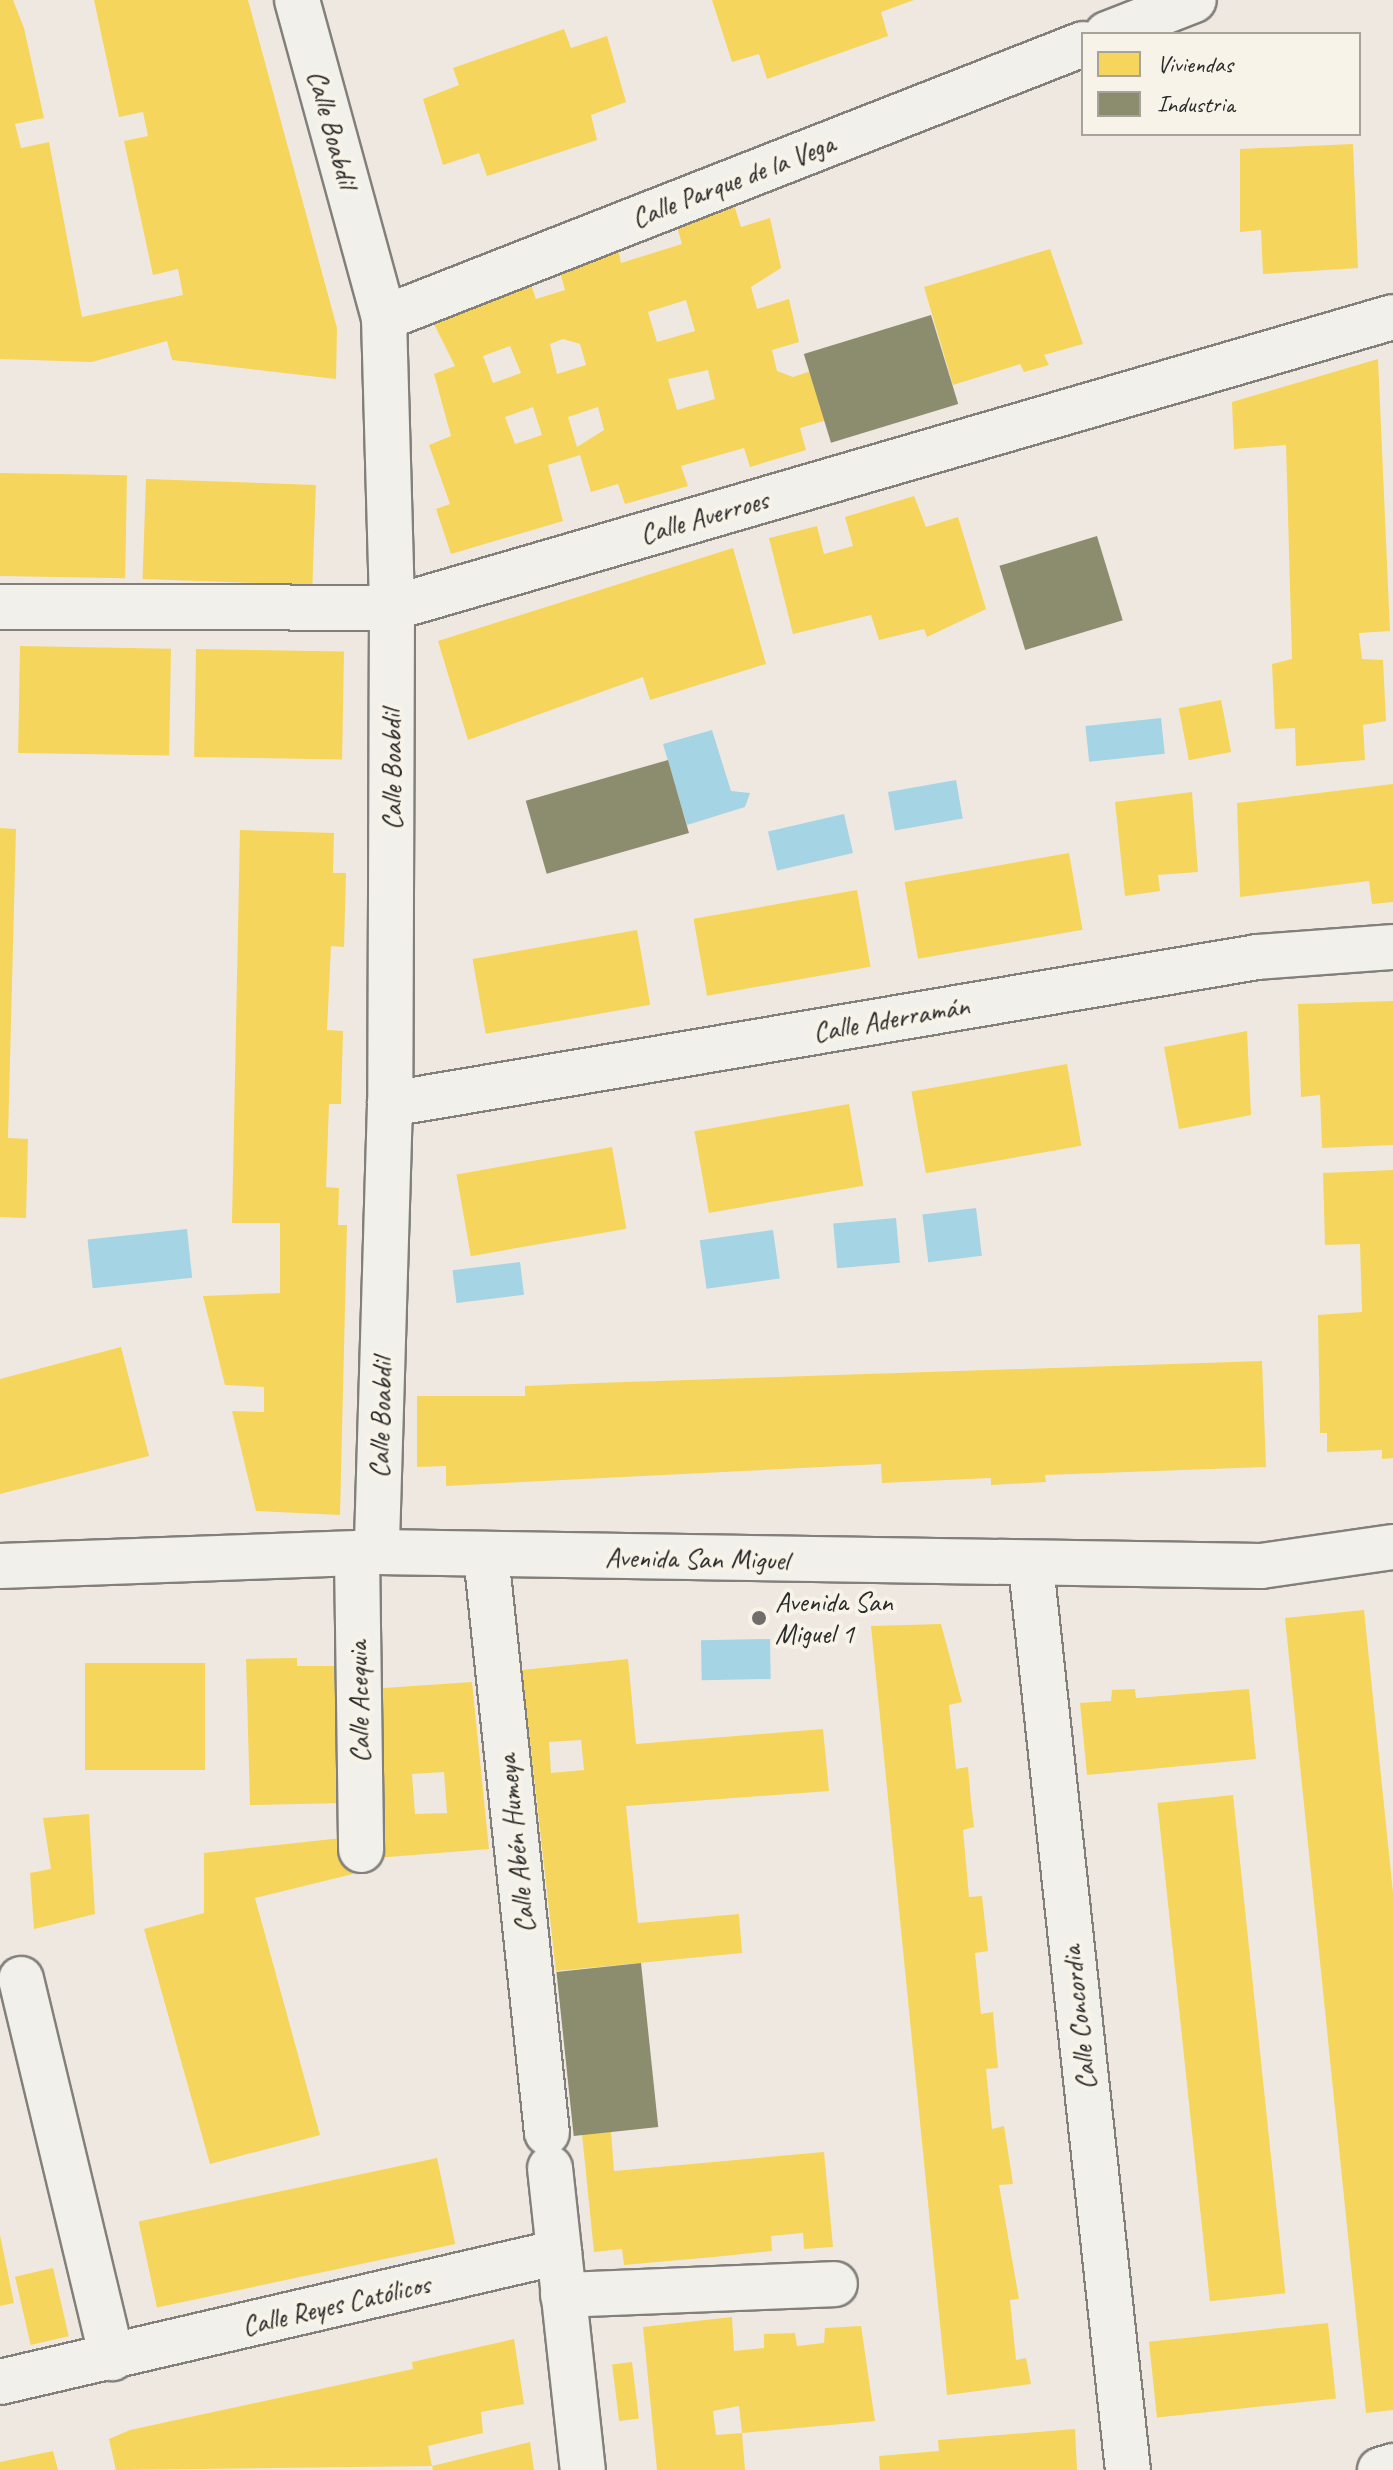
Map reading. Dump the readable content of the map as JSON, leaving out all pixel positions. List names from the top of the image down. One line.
{"streets":{"street":["Calle Boabdil","Calle Parque de la Vega","Calle Averroes","Calle Aderramán","Avenida San Miguel","Calle Acequia","Calle Abén Humeya","Calle Concordia","Calle Reyes Católicos"]},"crossings":[["Calle Boabdil","Calle Parque de la Vega"],["Calle Boabdil","Calle Averroes"],["Calle Boabdil","Calle Aderramán"],["Calle Boabdil","Avenida San Miguel"],["Calle Boabdil","Calle Acequia"],["Avenida San Miguel","Calle Acequia"],["Avenida San Miguel","Calle Abén Humeya"],["Avenida San Miguel","Calle Concordia"],["Calle Abén Humeya","Calle Reyes Católicos"]],"places":["Avenida San Miguel 1"],"legend":["Viviendas","Industria"]}
